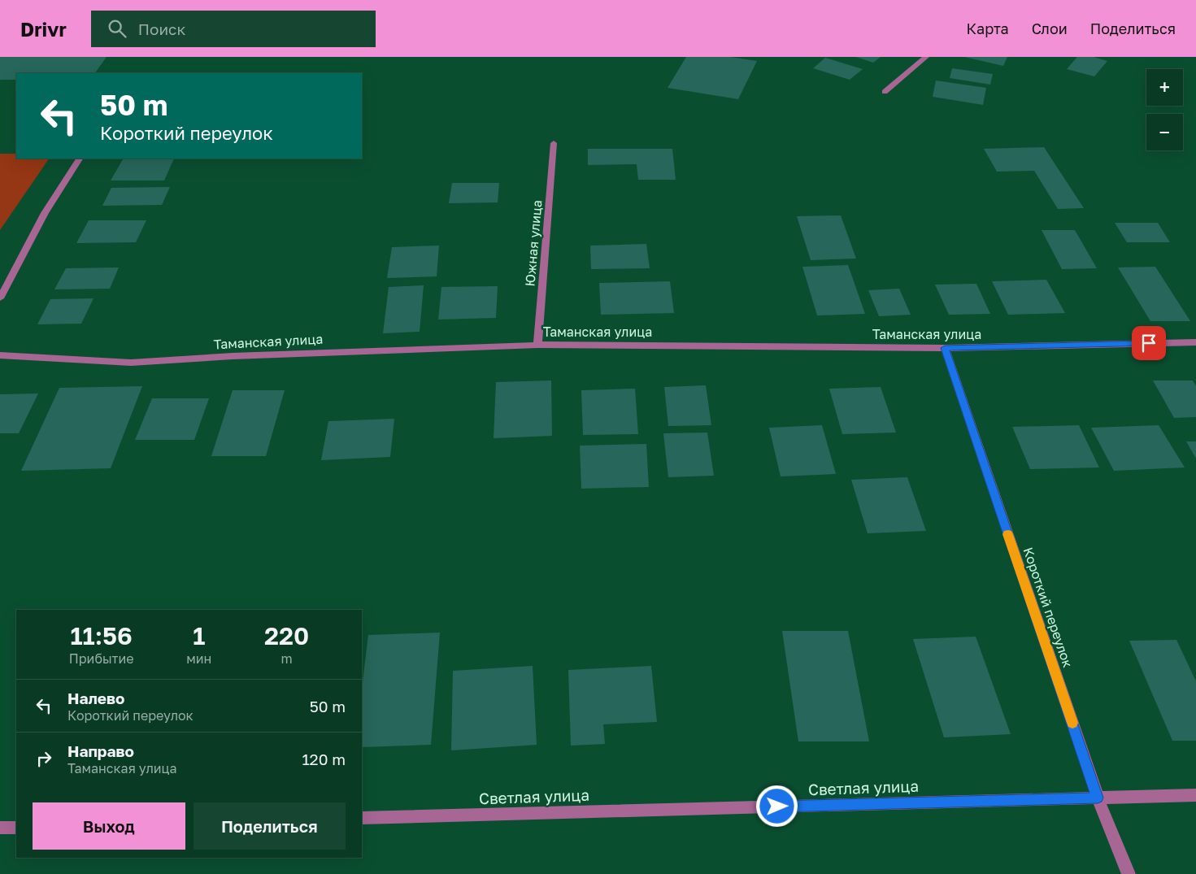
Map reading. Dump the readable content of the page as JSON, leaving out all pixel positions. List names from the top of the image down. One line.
{"streets":{"street":["Южная улица","Таманская улица","Короткий переулок","Светлая улица"]},"crossings":[["Южная улица","Таманская улица"],["Таманская улица","Короткий переулок"],["Короткий переулок","Светлая улица"]],"page":{"header":"Drivr","search":"Поиск","nav":["Карта","Слои","Поделиться"],"map_buttons":["+","−"],"turn":["50 m","Короткий переулок"],"eta":["11:56","Прибытие","1","мин","220","m"],"list":[{"name":"Налево","note":"Короткий переулок","value":"50 m"},{"name":"Направо","note":"Таманская улица","value":"120 m"}],"buttons":["Выход","Поделиться"]}}
